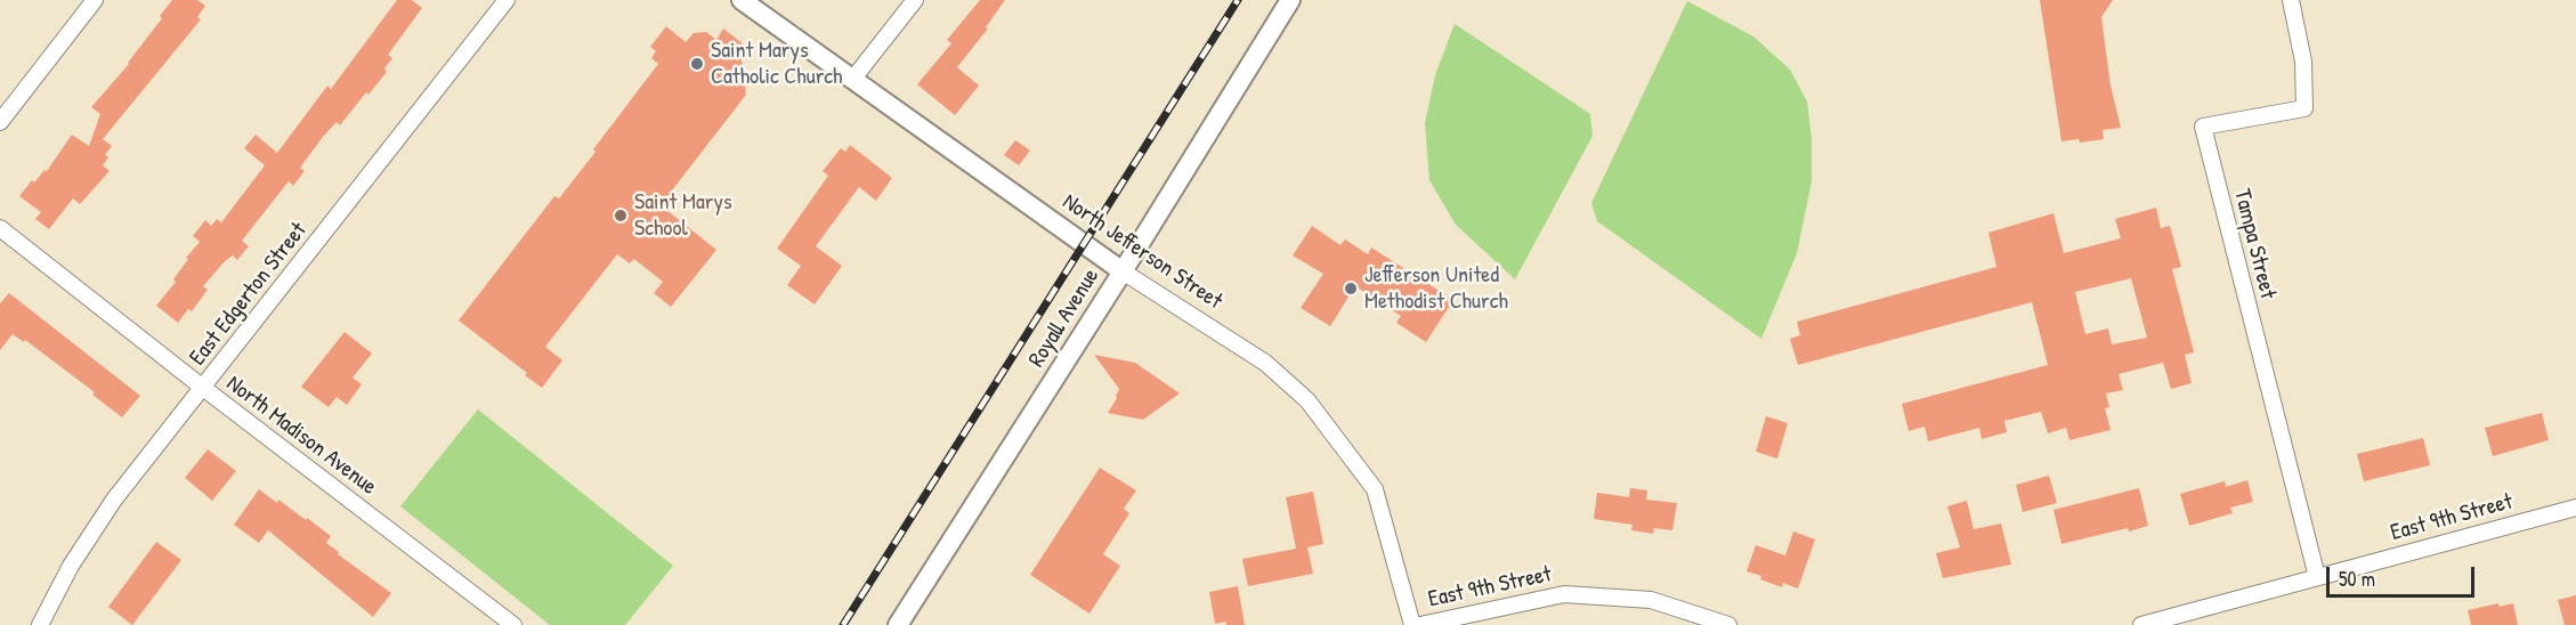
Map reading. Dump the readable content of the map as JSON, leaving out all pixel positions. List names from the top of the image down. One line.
{"streets":{"street":["Tampa Street","North Jefferson Street","East Edgerton Street","Royall Avenue","North Madison Avenue","East 9th Street"]},"crossings":[["Tampa Street","East 9th Street"],["North Jefferson Street","Royall Avenue"],["East Edgerton Street","North Madison Avenue"]],"places":["Saint Marys Catholic Church","Saint Marys School","Jefferson United Methodist Church"],"scale_bar":"50 m"}
